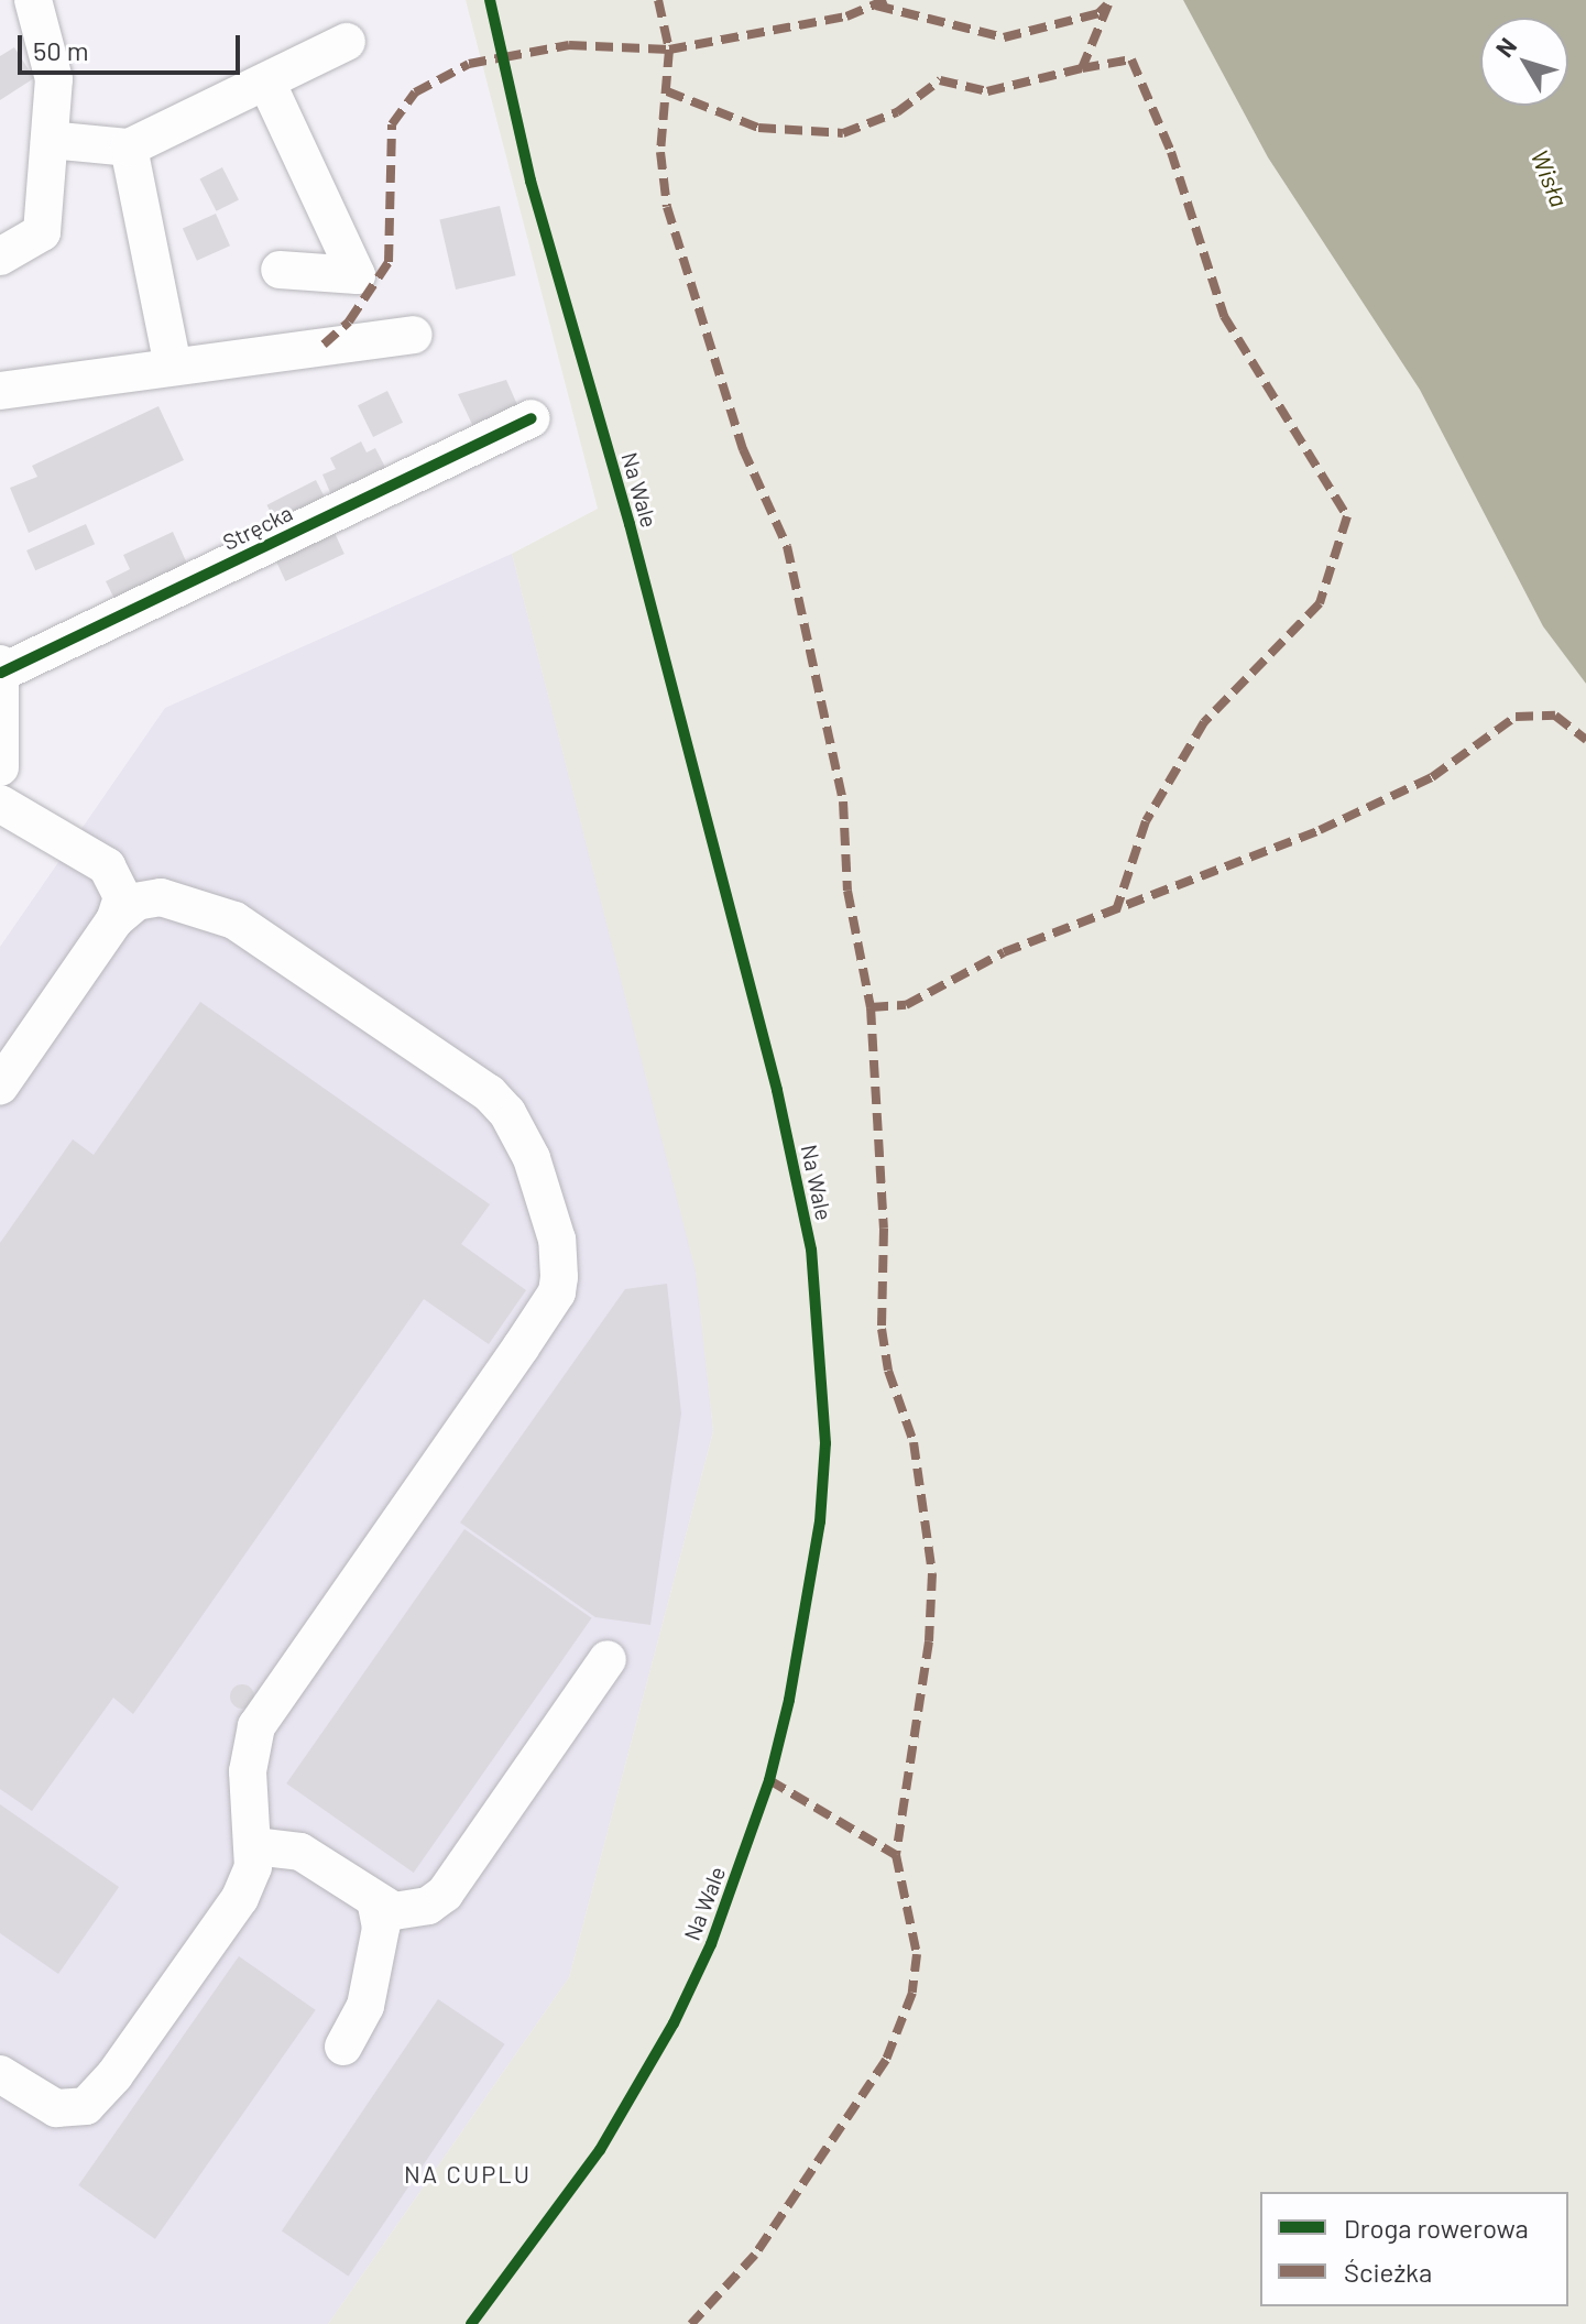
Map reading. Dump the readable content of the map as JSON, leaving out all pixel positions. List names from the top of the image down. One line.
{"streets":{"street":["Stręcka"],"cycle path":["Na Wale"]},"districts":["NA CUPLU"],"water":["Wisła"],"legend":["Droga rowerowa","Ścieżka"],"scale_bar":"50 m","north":"top left"}
